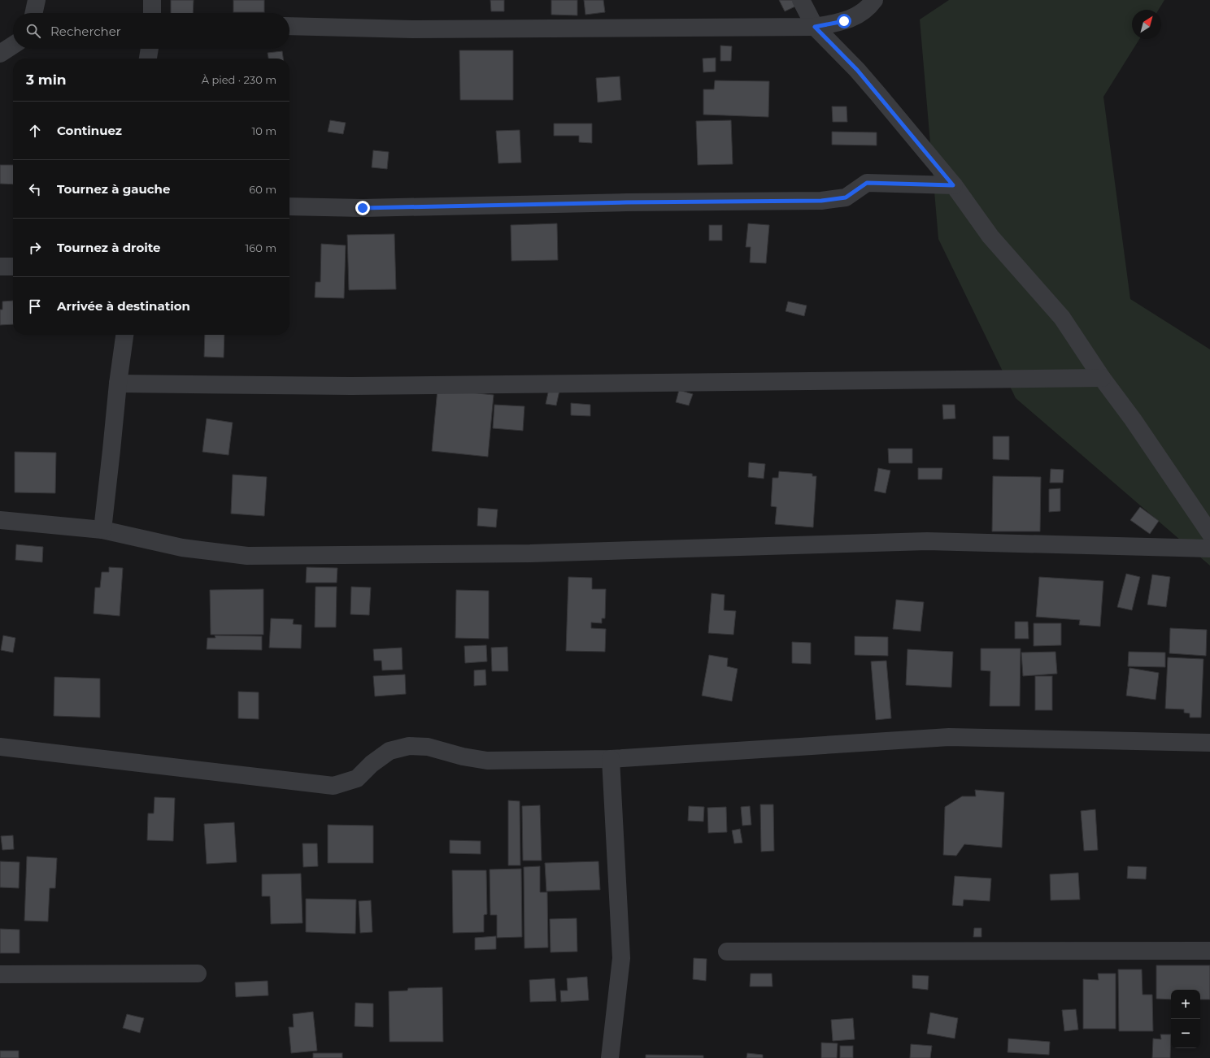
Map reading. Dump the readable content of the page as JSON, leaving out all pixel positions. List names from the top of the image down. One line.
{"north":"top right","page":{"search":"Rechercher","heading":["3 min","À pied · 230 m"],"list":[["Continuez","10 m"],["Tournez à gauche","60 m"],["Tournez à droite","160 m"],"Arrivée à destination"],"map_buttons":["+","−"]}}
